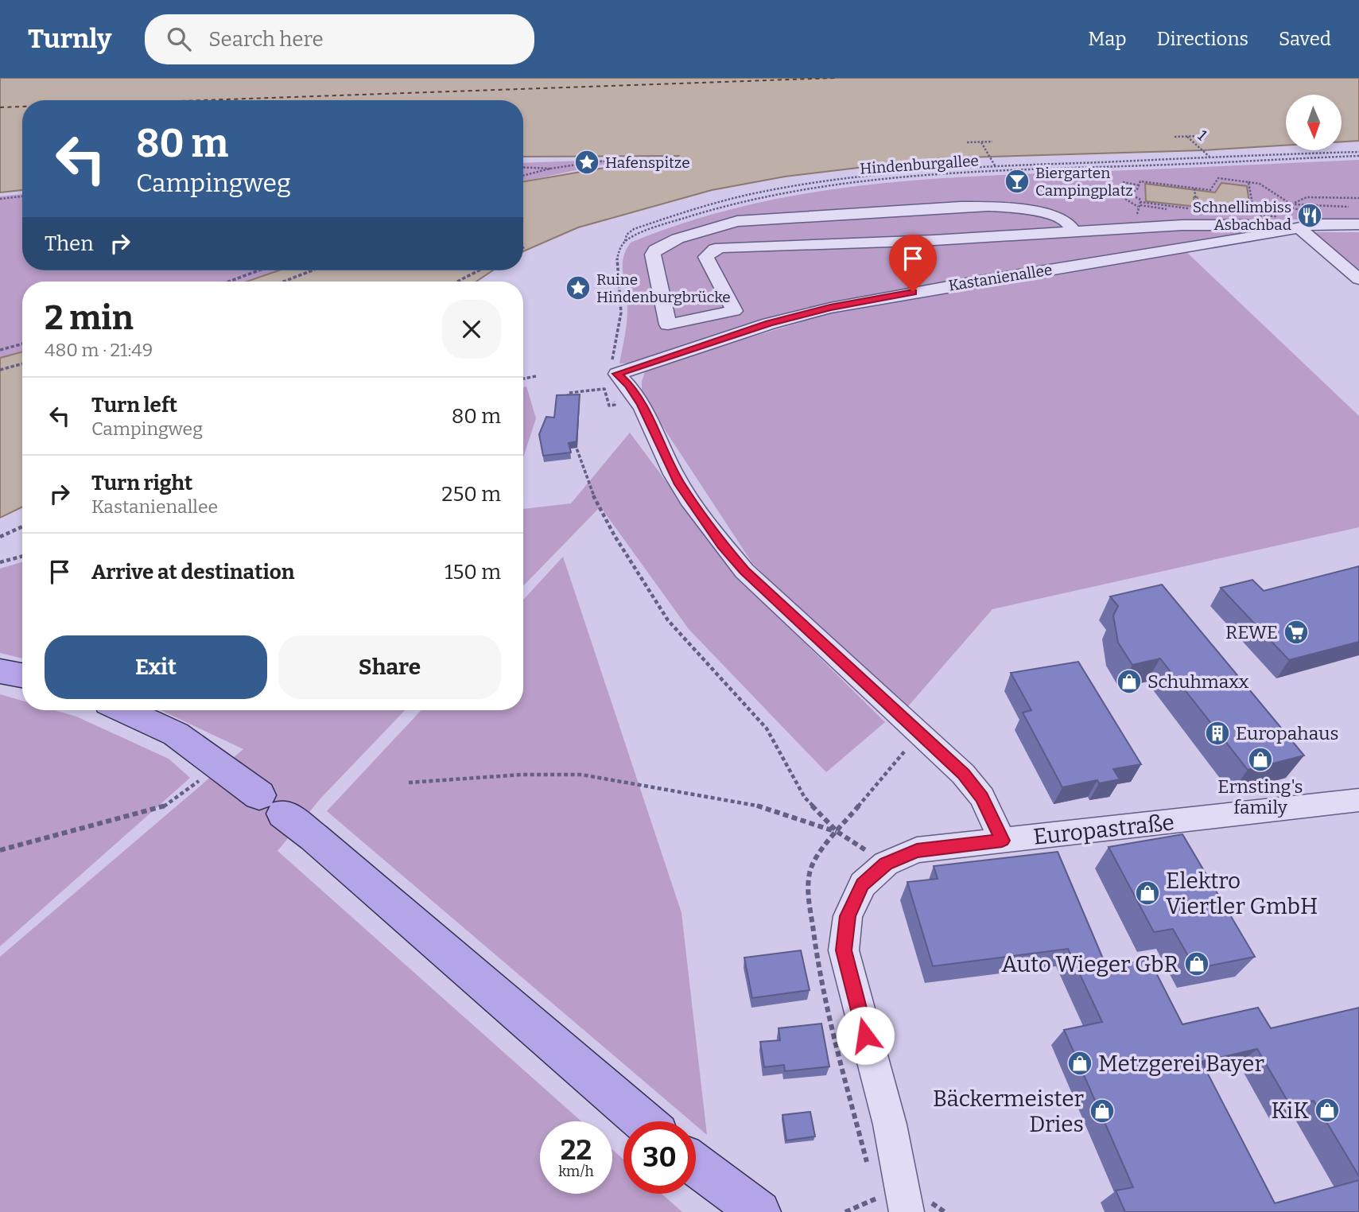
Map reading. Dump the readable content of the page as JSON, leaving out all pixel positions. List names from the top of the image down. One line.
{"streets":{"street":["Kastanienallee","Europastraße"],"path":["1","Hindenburgallee"]},"places":{"place":["Hafenspitze","Ruine Hindenburgbrücke"],"bar":["Biergarten Campingplatz"],"restaurant":["Schnellimbiss Asbachbad"],"supermarket":["REWE"],"shop":["Schuhmaxx","Ernsting's family","Elektro Viertler GmbH","Auto Wieger GbR","Metzgerei Bayer","KiK","Bäckermeister Dries"],"building":["Europahaus"]},"north":"bottom","page":{"header":"Turnly","search":"Search here","nav":["Map","Directions","Saved"],"turn":["80 m","Campingweg"],"then":"Then","heading":["2 min","480 m · 21:49"],"list":[{"name":"Turn left","note":"Campingweg","value":"80 m"},{"name":"Turn right","note":"Kastanienallee","value":"250 m"},{"name":"Arrive at destination","value":"150 m"}],"buttons":["Exit","Share"],"speed":"22 km/h","limit":"30"}}
